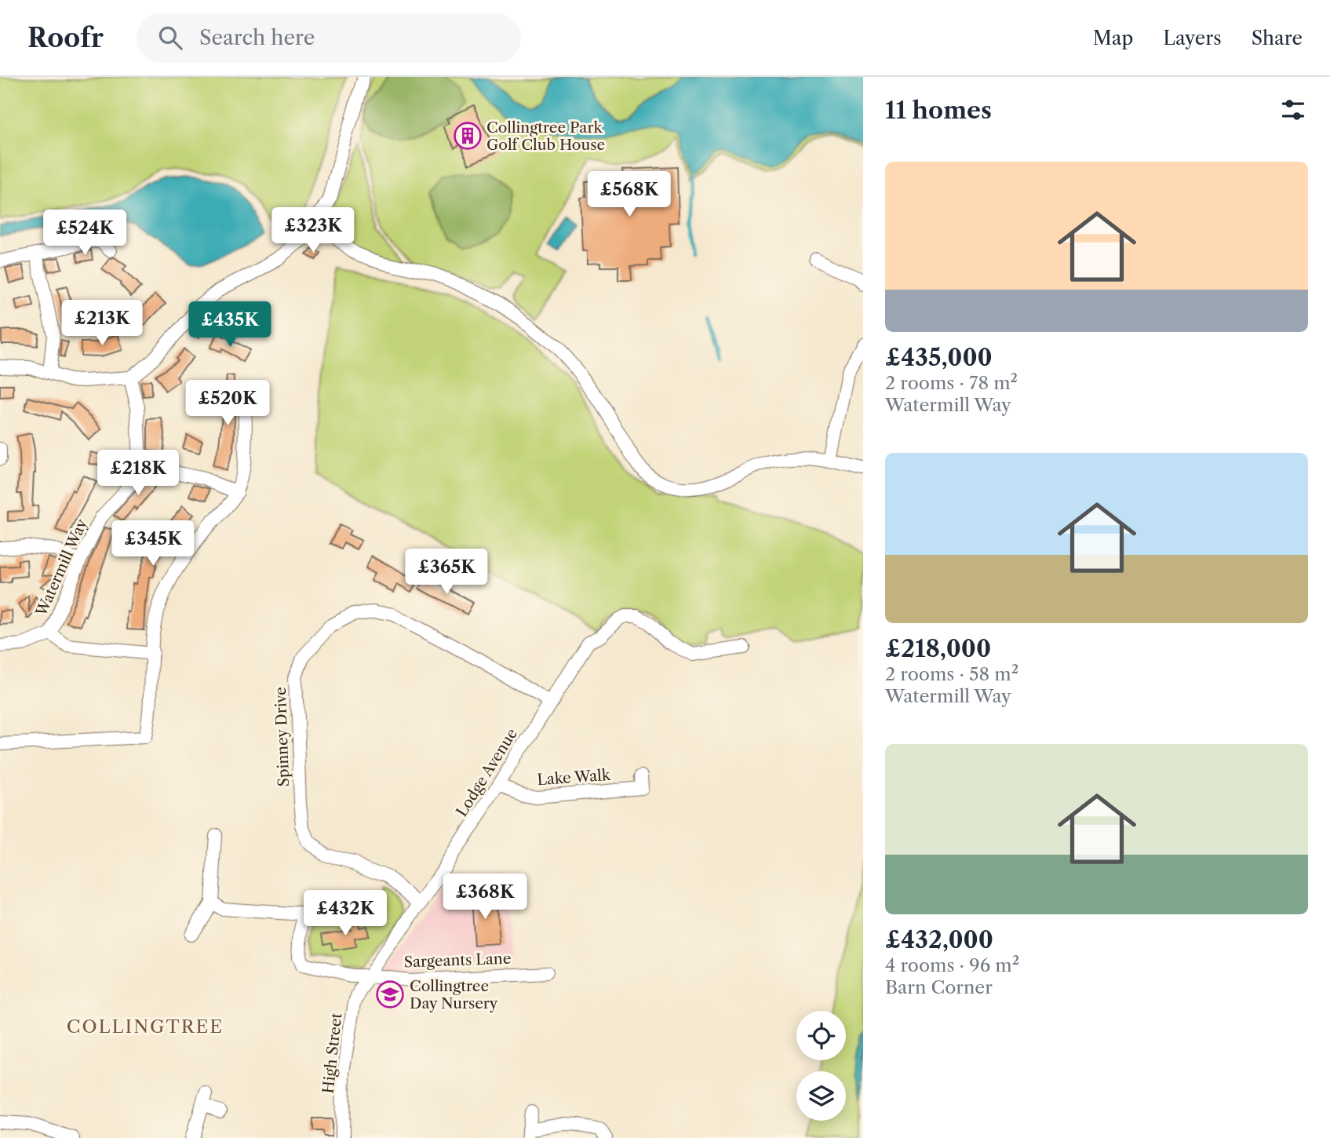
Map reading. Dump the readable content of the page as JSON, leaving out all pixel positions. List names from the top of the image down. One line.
{"streets":{"street":["Watermill Way","Spinney Drive","Lodge Avenue","Lake Walk","Sargeants Lane","High Street"]},"crossings":[["Spinney Drive","Lodge Avenue"],["Lodge Avenue","Lake Walk"],["Lodge Avenue","Sargeants Lane"],["Lodge Avenue","High Street"],["Sargeants Lane","High Street"]],"districts":["COLLINGTREE"],"places":{"building":["Collingtree Park Golf Club House"],"school or university":["Collingtree Day Nursery"]},"page":{"header":"Roofr","search":"Search here","nav":["Map","Layers","Share"],"heading":"11 homes","list":[{"name":"£435,000","note":"2 rooms · 78 m² · Watermill Way"},{"name":"£218,000","note":"2 rooms · 58 m² · Watermill Way"},{"name":"£432,000","note":"4 rooms · 96 m² · Barn Corner"}],"price":["£568K","£323K","£524K","£213K","£435K","£520K","£218K","£345K","£365K","£368K","£432K"]}}
